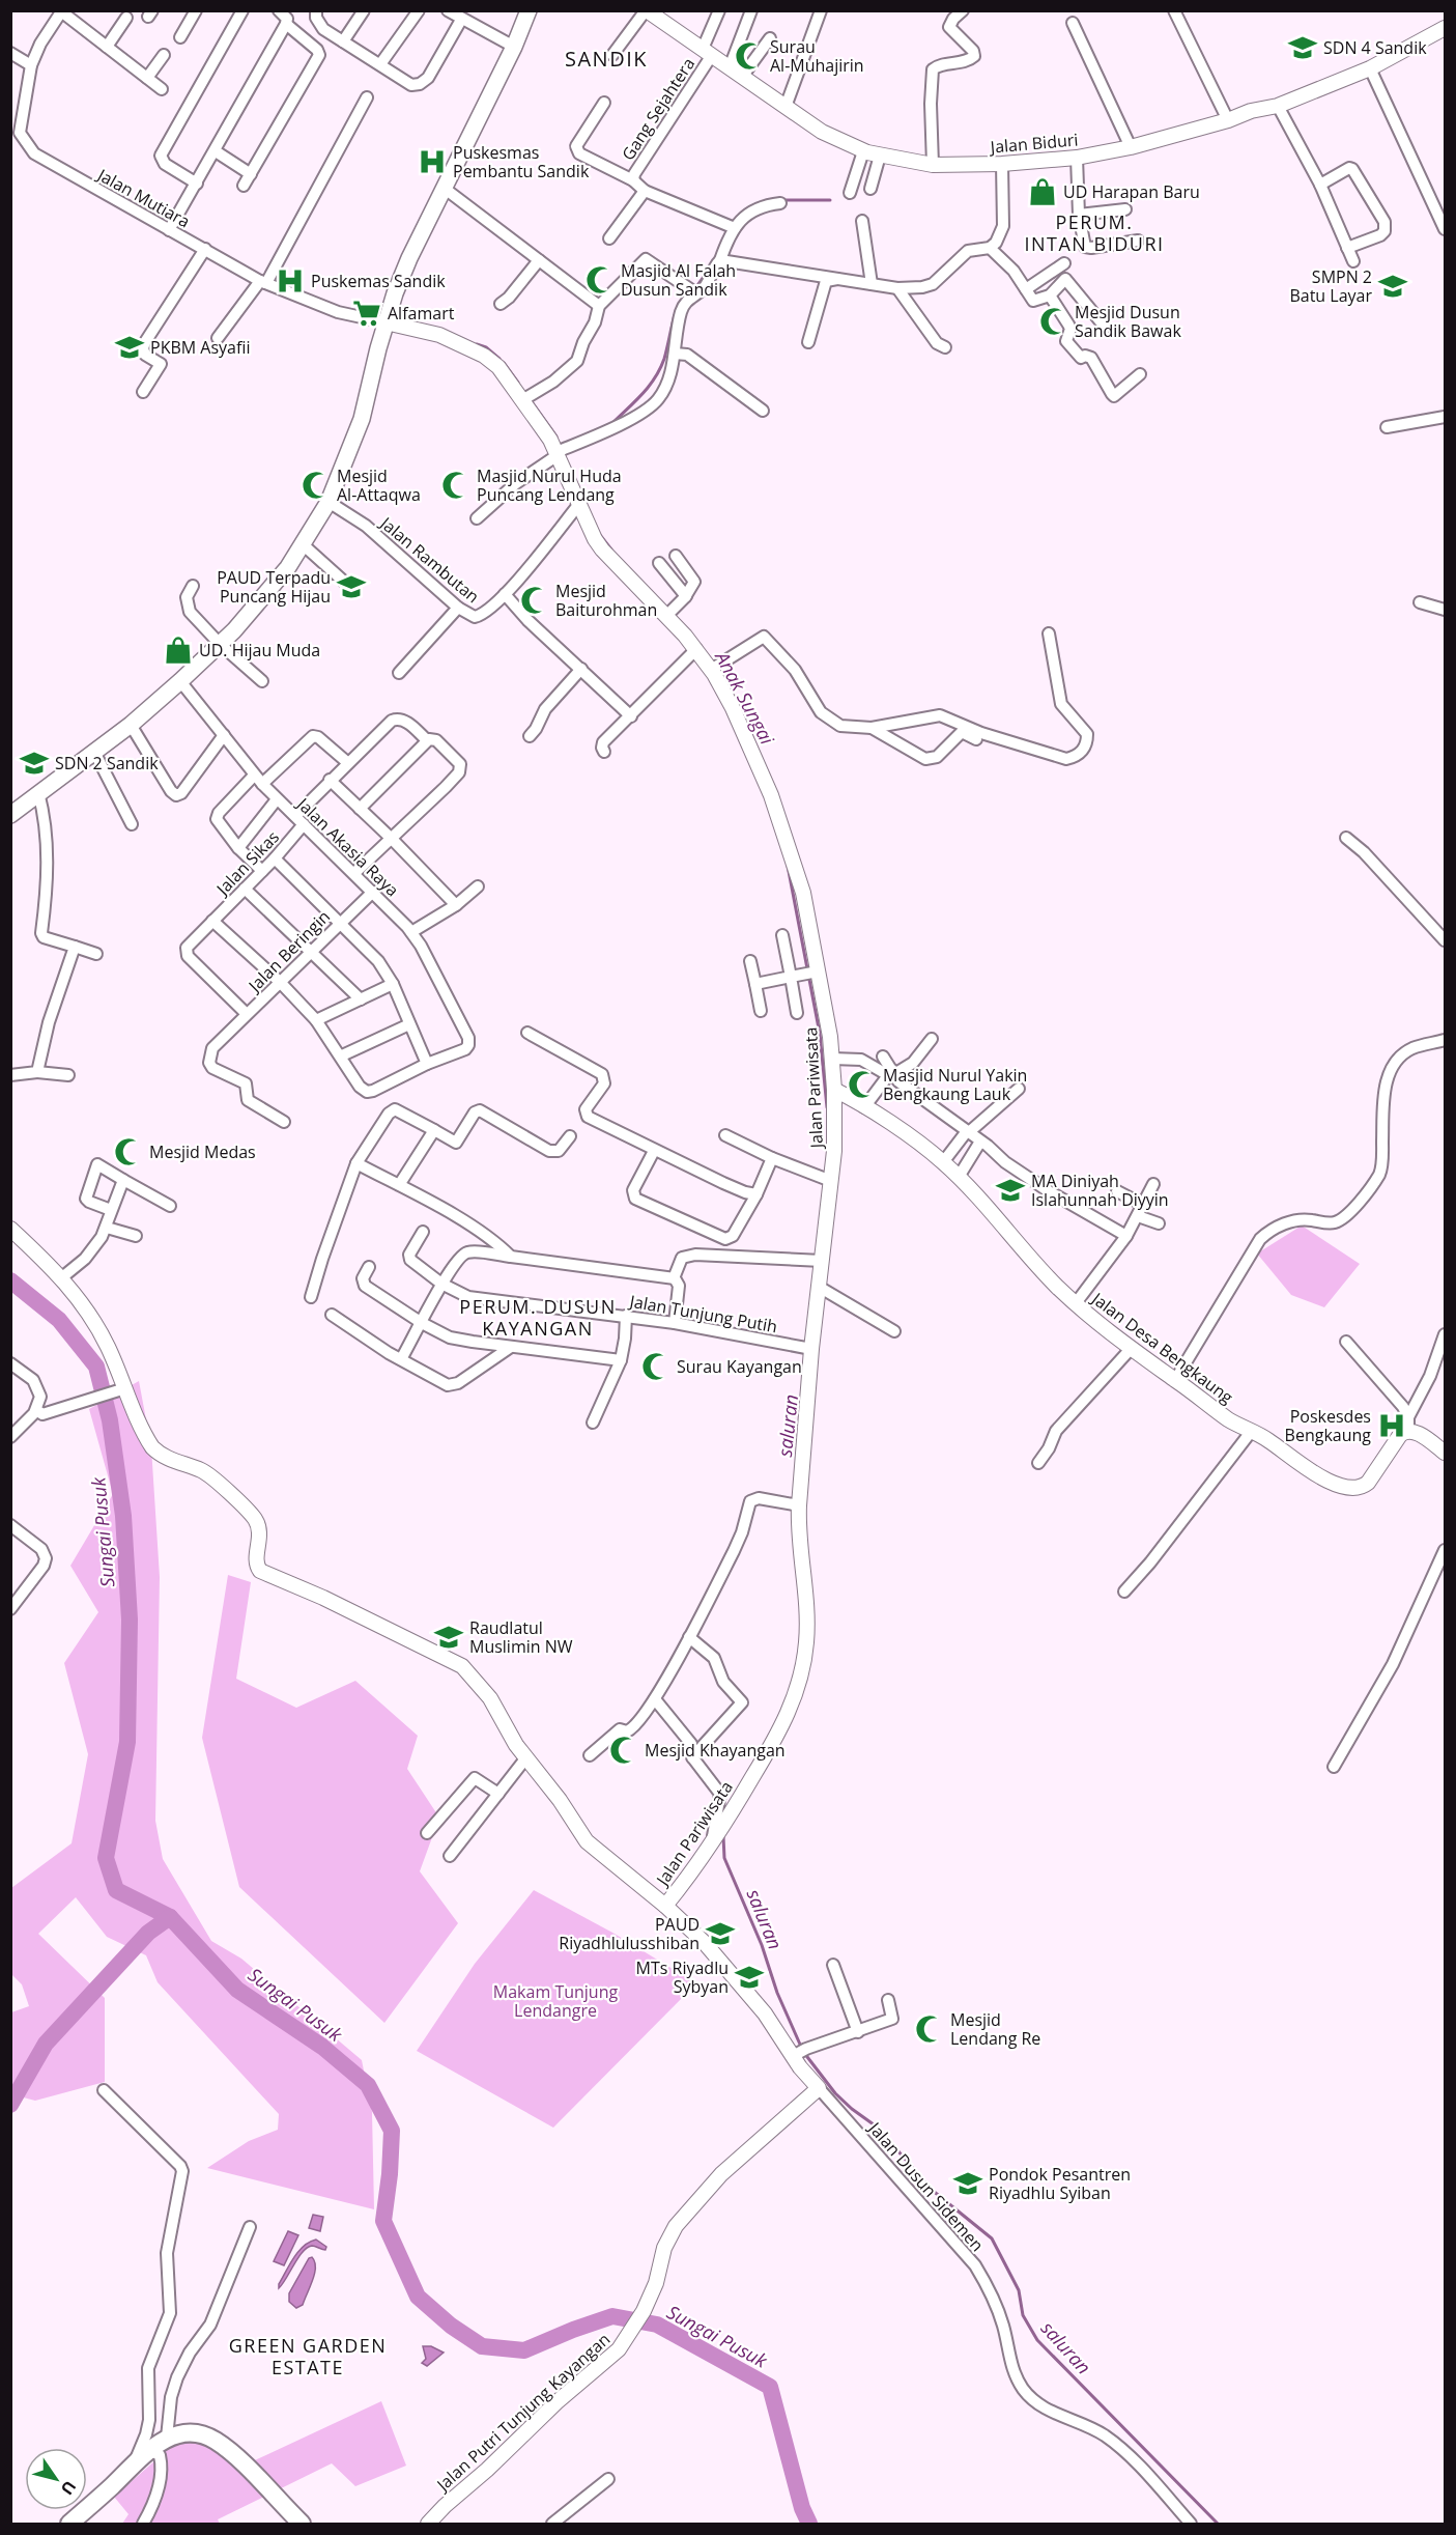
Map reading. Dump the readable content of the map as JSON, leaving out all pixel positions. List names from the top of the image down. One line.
{"streets":{"street":["Gang Sejahtera","Jalan Biduri","Jalan Mutiara","Jalan Rambutan","Jalan Akasia Raya","Jalan Sikas","Jalan Beringin","Jalan Pariwisata","Jalan Tunjung Putih","Jalan Desa Bengkaung","Jalan Dusun Sidemen","Jalan Putri Tunjung Kayangan"]},"crossings":[["Gang Sejahtera","Jalan Biduri"],["Jalan Mutiara","Jalan Pariwisata"],["Jalan Rambutan","Jalan Pariwisata"],["Jalan Akasia Raya","Jalan Sikas"],["Jalan Akasia Raya","Jalan Beringin"],["Jalan Sikas","Jalan Beringin"],["Jalan Pariwisata","Jalan Tunjung Putih"],["Jalan Pariwisata","Jalan Desa Bengkaung"],["Jalan Dusun Sidemen","Jalan Putri Tunjung Kayangan"]],"districts":["SANDIK","PERUM. INTAN BIDURI","PERUM. DUSUN KAYANGAN","GREEN GARDEN ESTATE"],"water":["Anak Sungai","saluran","Sungai Pusuk"],"parks":["Makam Tunjung Lendangre"],"places":{"school or university":["SDN 4 Sandik","SMPN 2 Batu Layar","PKBM Asyafii","PAUD Terpadu Puncang Hijau","SDN 2 Sandik","MA Diniyah Islahunnah Diyyin","Raudlatul Muslimin NW","PAUD Riyadhlulusshiban","MTs Riyadlu Sybyan","Pondok Pesantren Riyadhlu Syiban"],"mosque":["Surau Al-Muhajirin","Masjid Al Falah Dusun Sandik","Mesjid Dusun Sandik Bawak","Mesjid Al-Attaqwa","Masjid Nurul Huda Puncang Lendang","Mesjid Baiturohman","Masjid Nurul Yakin Bengkaung Lauk","Mesjid Medas","Surau Kayangan","Mesjid Khayangan","Mesjid Lendang Re"],"hospital":["Puskesmas Pembantu Sandik","Puskemas Sandik","Poskesdes Bengkaung"],"shop":["UD Harapan Baru","UD. Hijau Muda"],"supermarket":["Alfamart"]},"north":"bottom right"}
